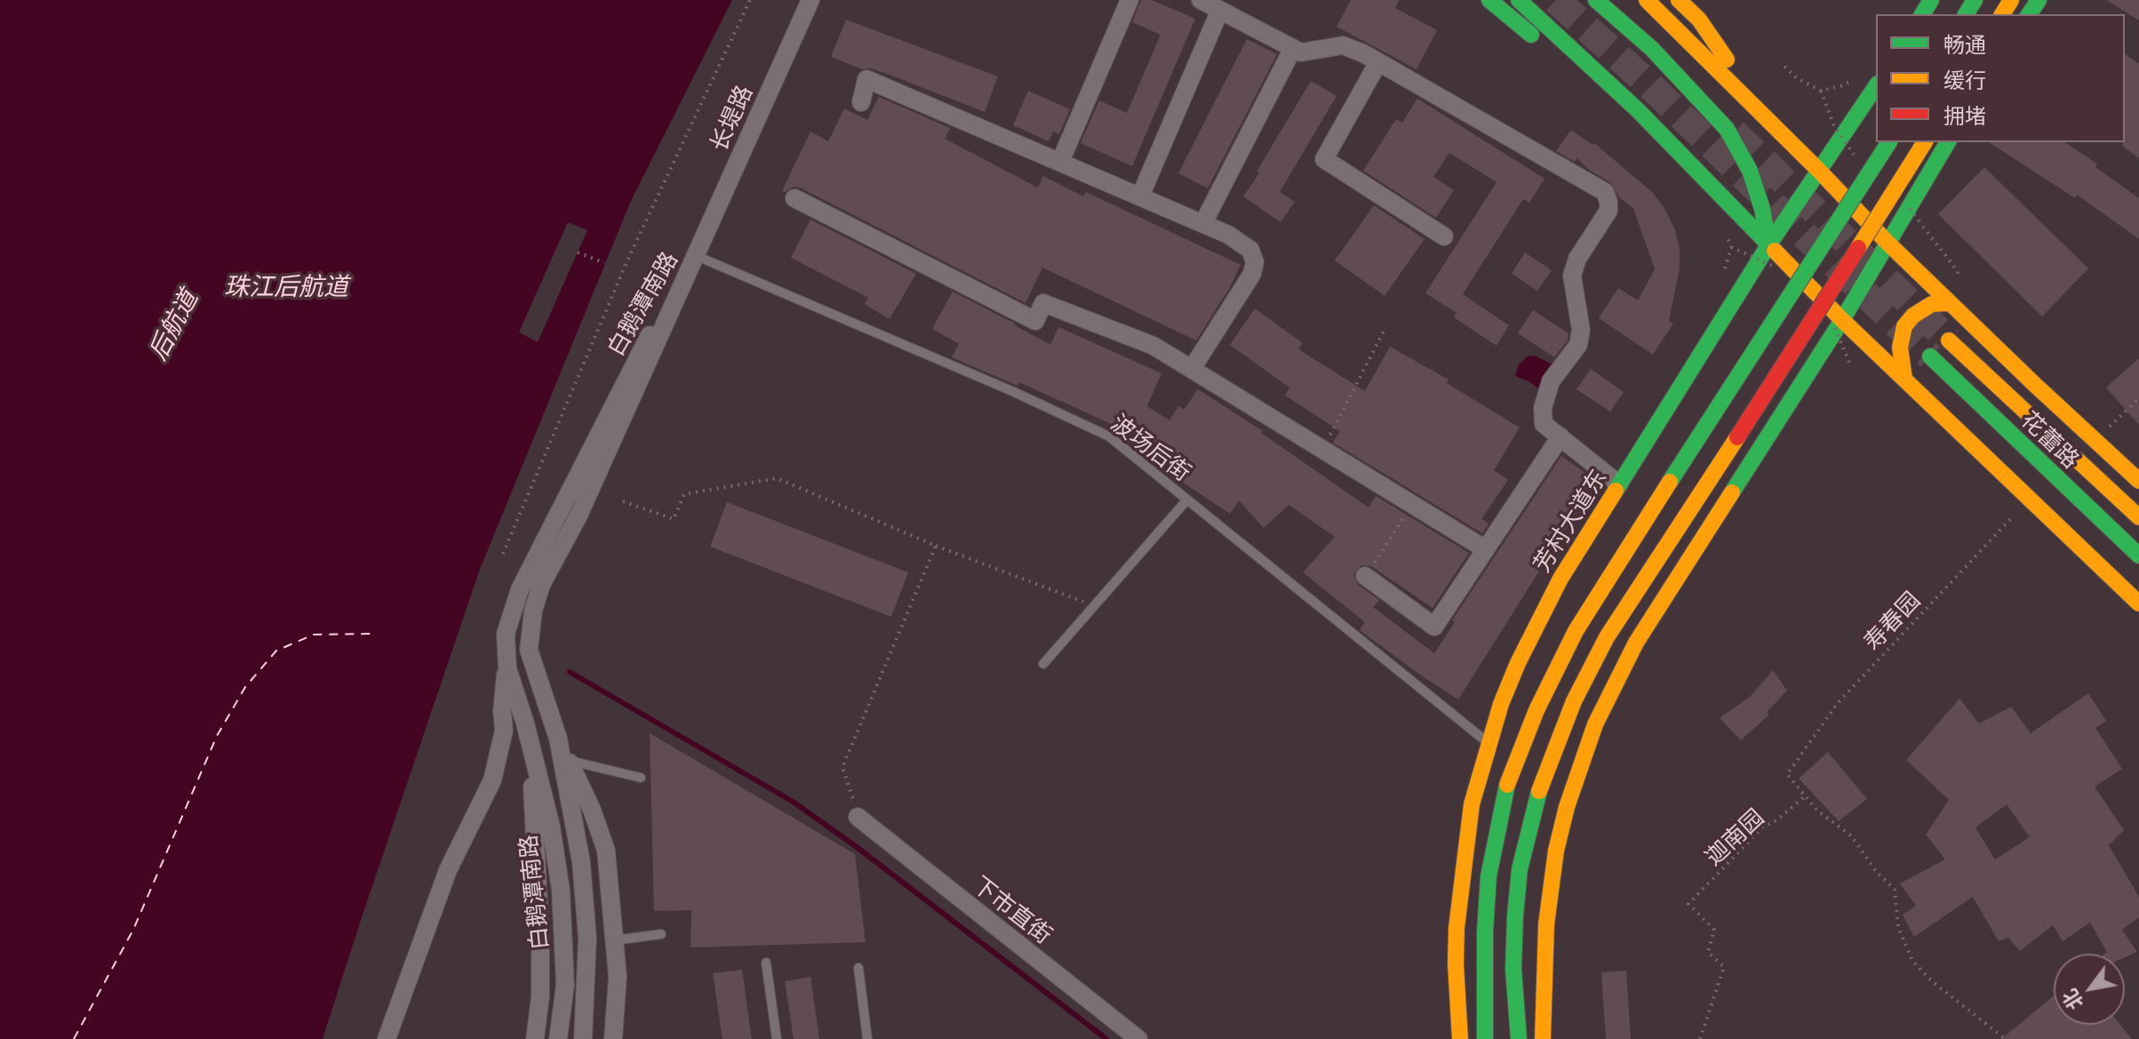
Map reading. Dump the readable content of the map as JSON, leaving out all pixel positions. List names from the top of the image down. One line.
{"streets":{"main road":["花蕾路","芳村大道东"],"street":["长堤路","白鹅潭南路","下市直街"],"lane":["波场后街"],"path":["寿春园","迦南园"]},"crossings":[["长堤路","白鹅潭南路"],["长堤路","波场后街"],["白鹅潭南路","波场后街"],["波场后街","芳村大道东"],["寿春园","迦南园"]],"water":["珠江后航道","后航道"],"legend":["畅通","缓行","拥堵"],"north":"bottom left"}
